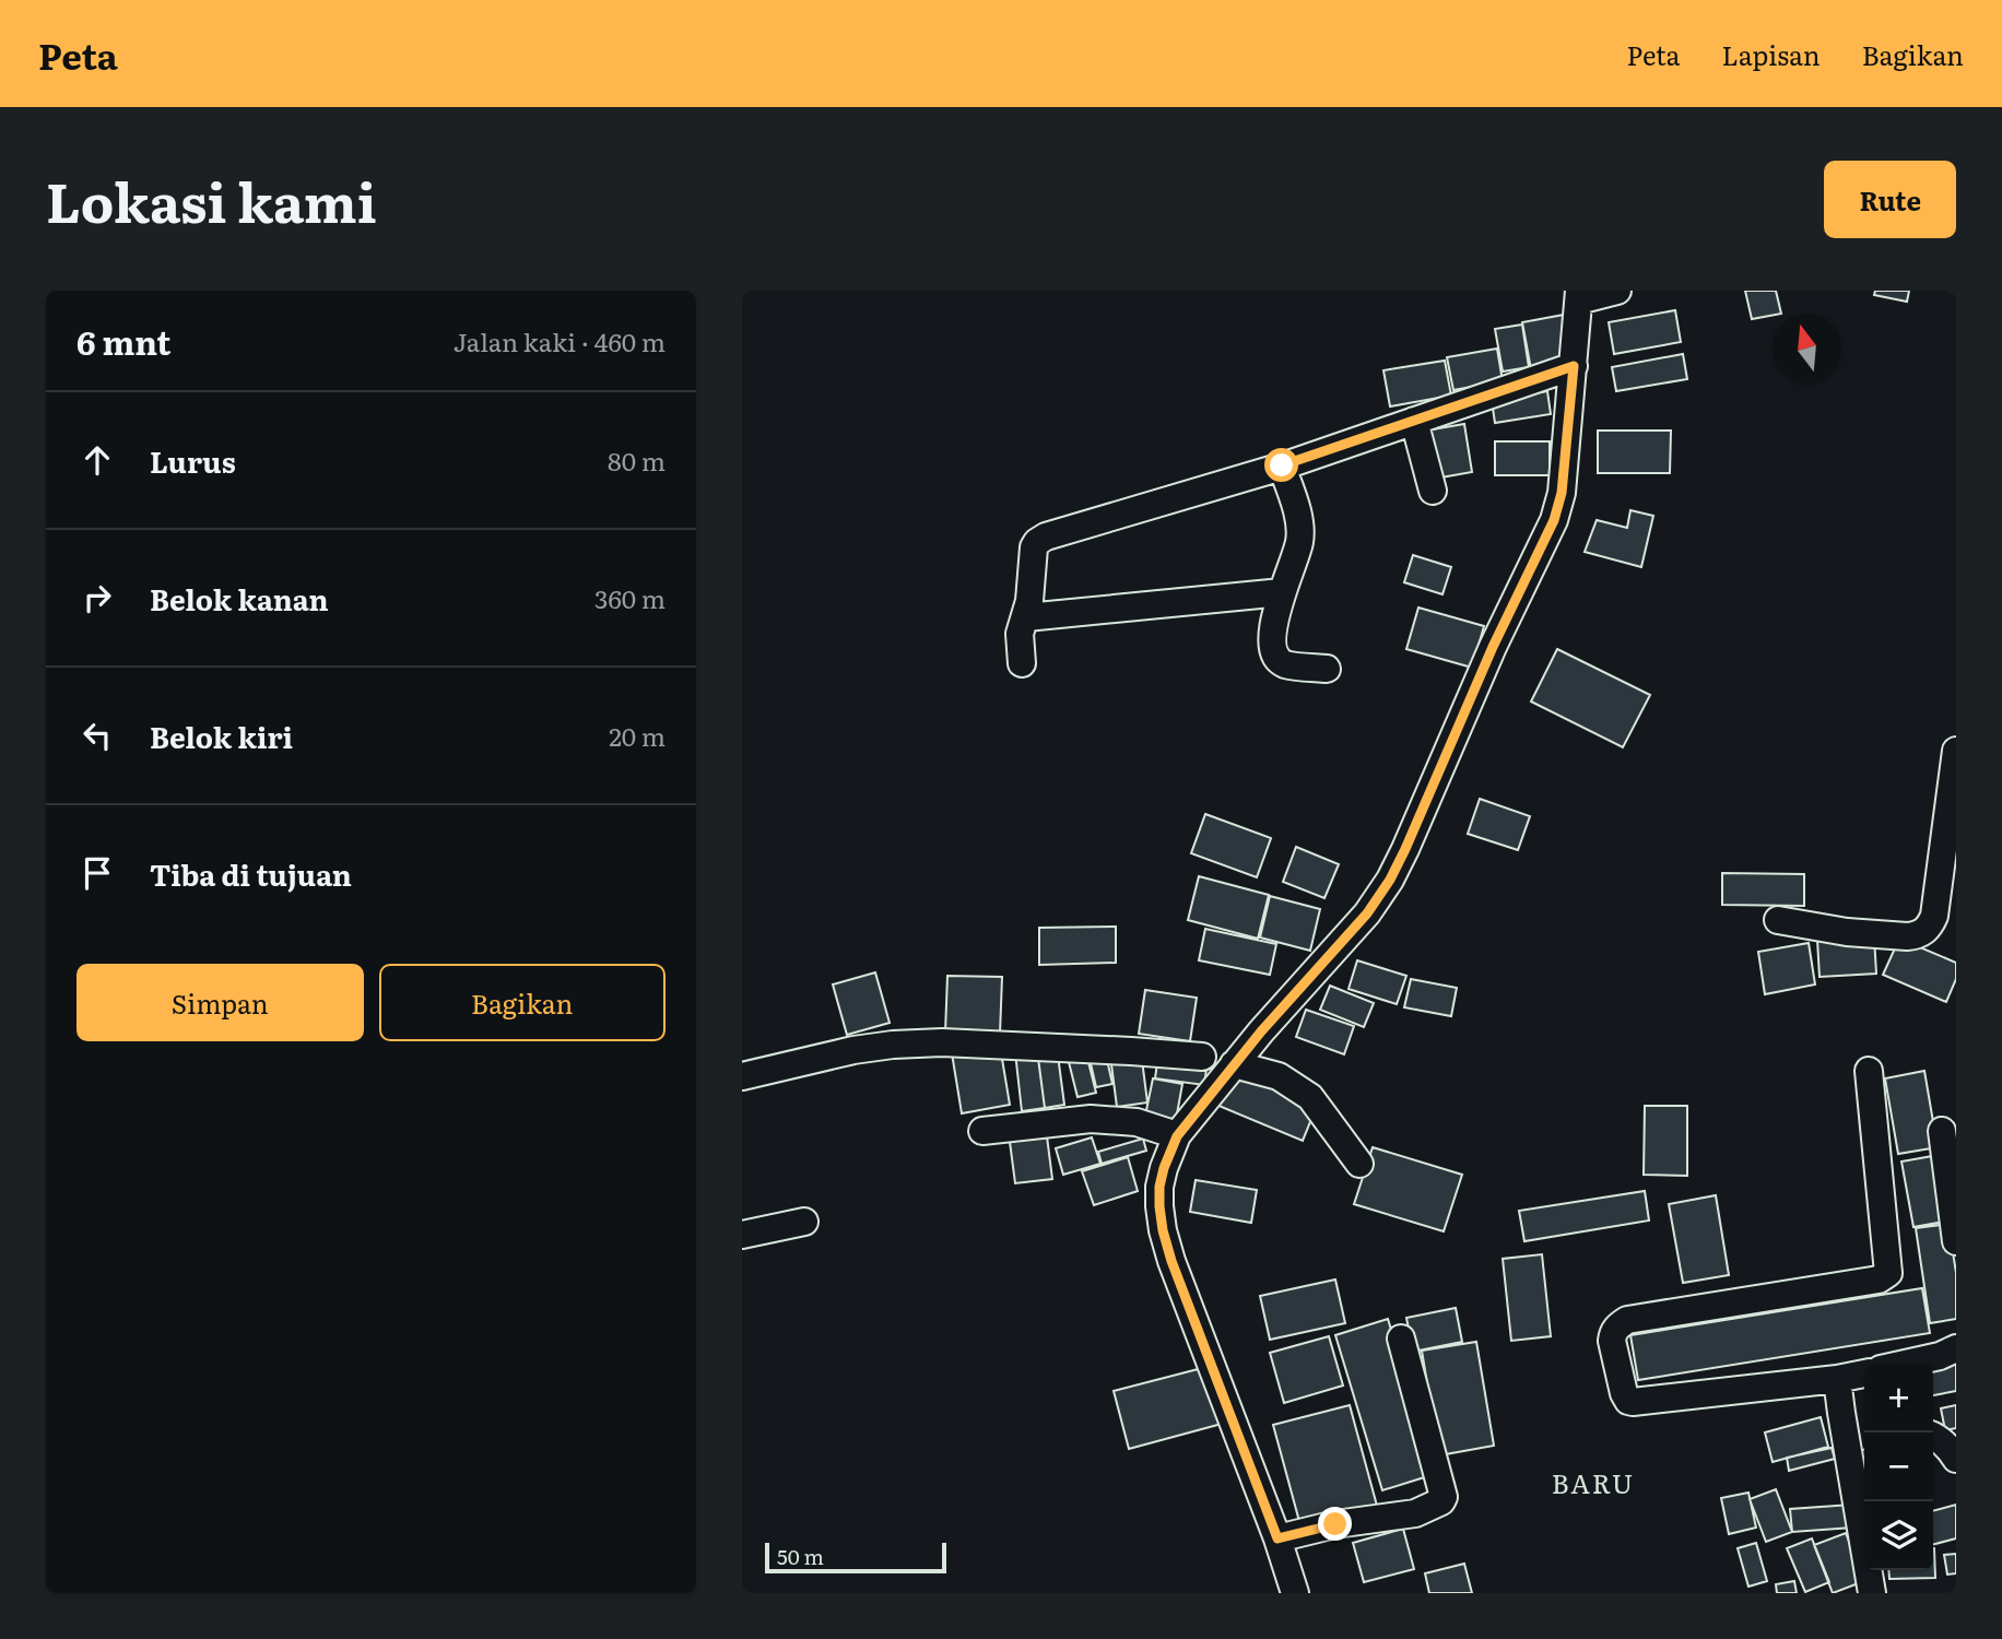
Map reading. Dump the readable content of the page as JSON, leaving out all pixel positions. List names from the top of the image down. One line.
{"districts":["BARU"],"scale_bar":"50 m","north":"top","page":{"header":"Peta","nav":["Peta","Lapisan","Bagikan"],"title":"Lokasi kami","buttons":["Rute",["Simpan","Bagikan"]],"heading":["6 mnt","Jalan kaki · 460 m"],"list":[["Lurus","80 m"],["Belok kanan","360 m"],["Belok kiri","20 m"],"Tiba di tujuan"],"map_buttons":["+","−"],"scale":"50 m"}}
